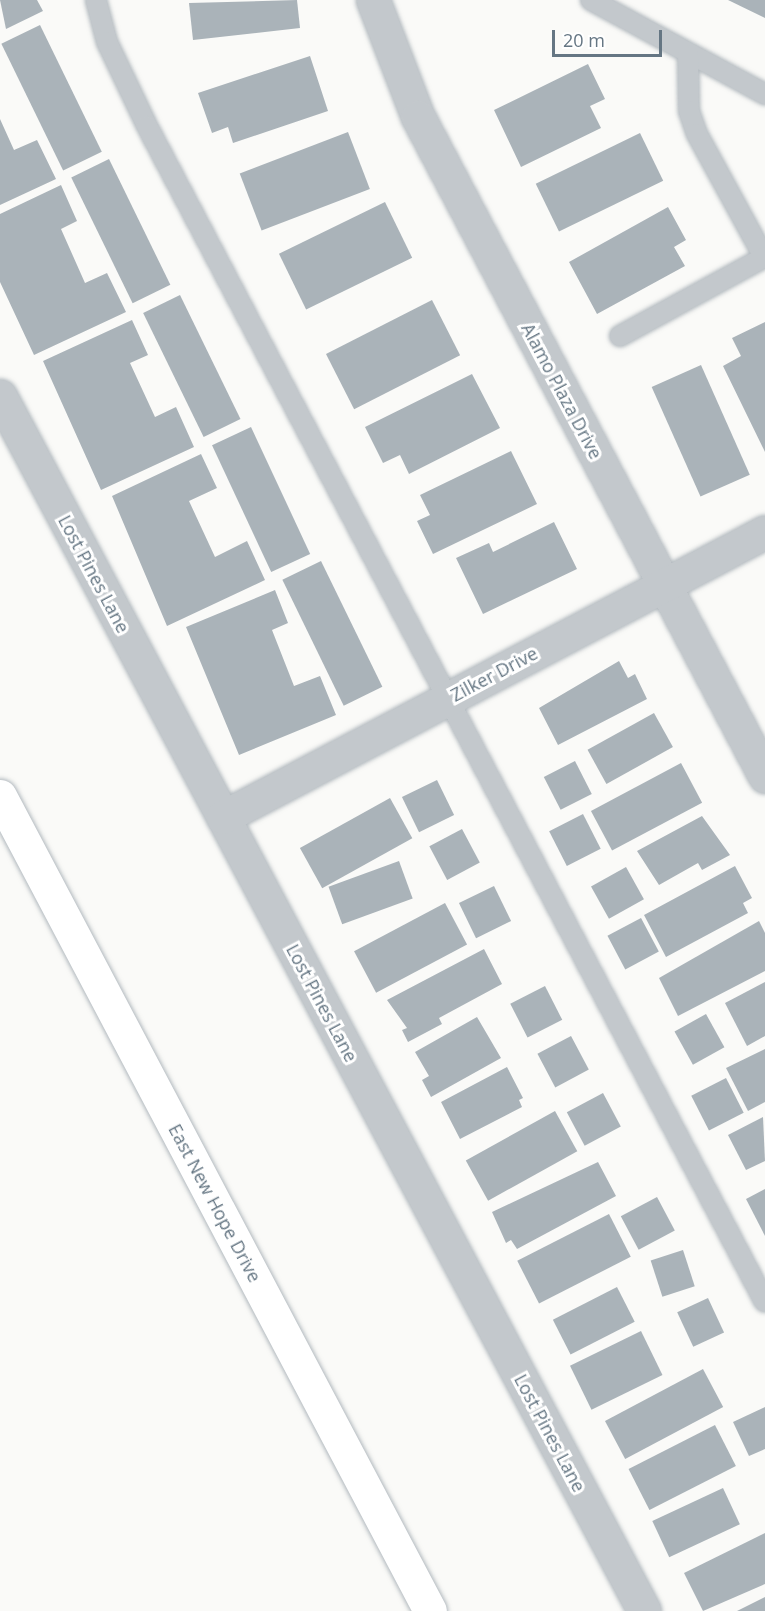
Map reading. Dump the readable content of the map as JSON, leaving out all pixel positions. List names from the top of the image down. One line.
{"streets":{"main road":["East New Hope Drive"],"street":["Alamo Plaza Drive","Lost Pines Lane","Zilker Drive"]},"crossings":[["Alamo Plaza Drive","Zilker Drive"],["Lost Pines Lane","Zilker Drive"]],"scale_bar":"20 m"}
